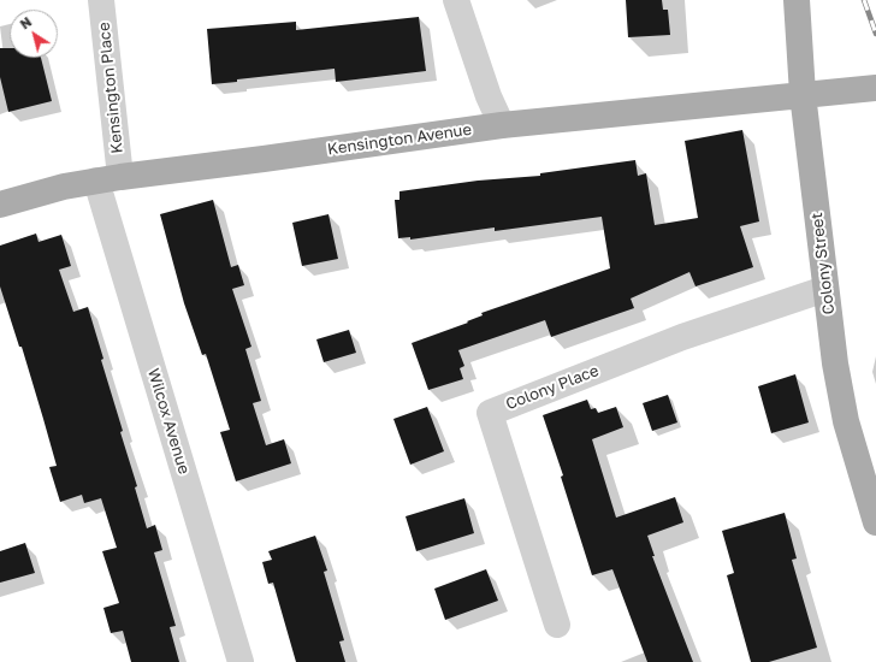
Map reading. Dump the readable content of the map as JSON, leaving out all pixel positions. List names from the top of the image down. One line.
{"streets":{"main road":["Kensington Avenue","Colony Street"],"street":["Kensington Place","Colony Place","Wilcox Avenue"]},"crossings":[["Kensington Place","Kensington Avenue"],["Kensington Place","Wilcox Avenue"],["Kensington Avenue","Colony Street"],["Kensington Avenue","Wilcox Avenue"],["Colony Street","Colony Place"]],"north":"top left"}
